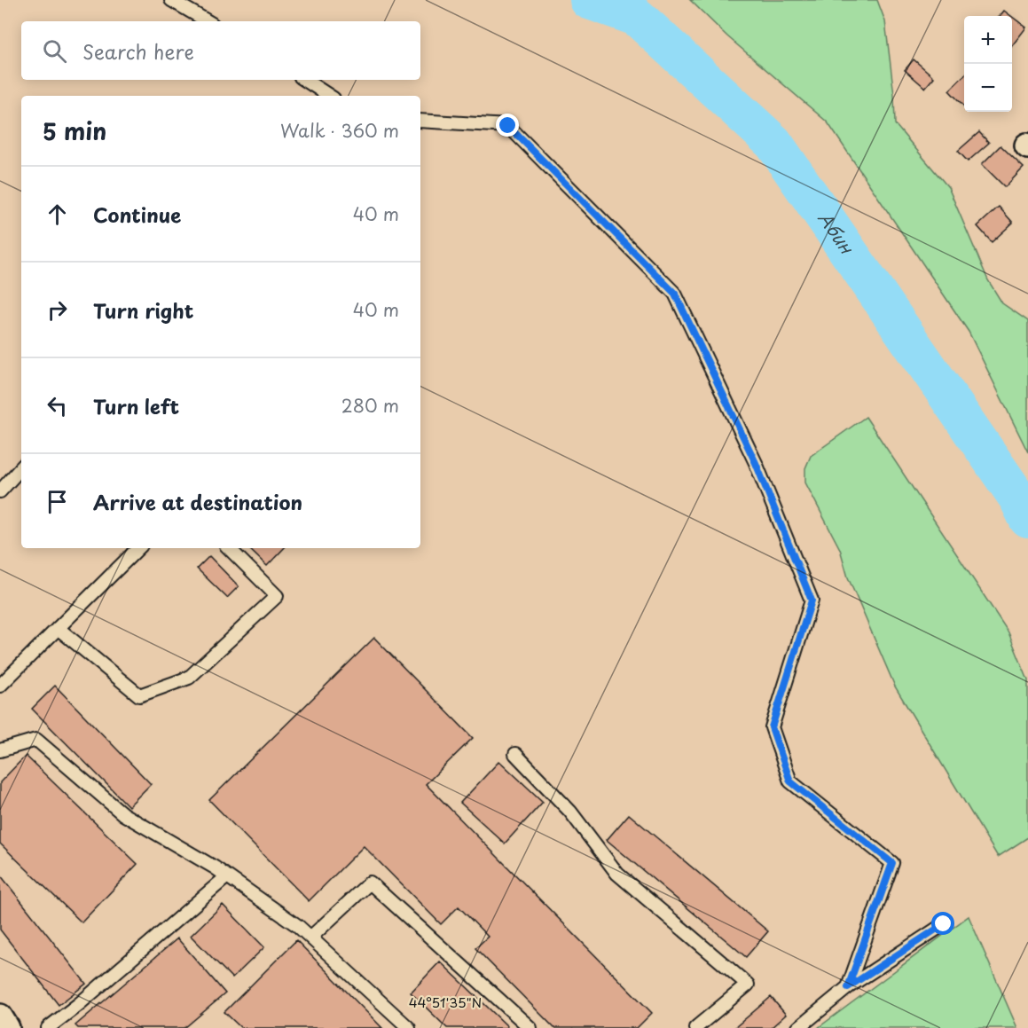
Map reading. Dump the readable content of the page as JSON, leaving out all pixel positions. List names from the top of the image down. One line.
{"water":["Абин"],"page":{"map_buttons":["+","−"],"search":"Search here","heading":["5 min","Walk · 360 m"],"list":[["Continue","40 m"],["Turn right","40 m"],["Turn left","280 m"],"Arrive at destination"]},"coordinates":["44°51'35\"N"]}
